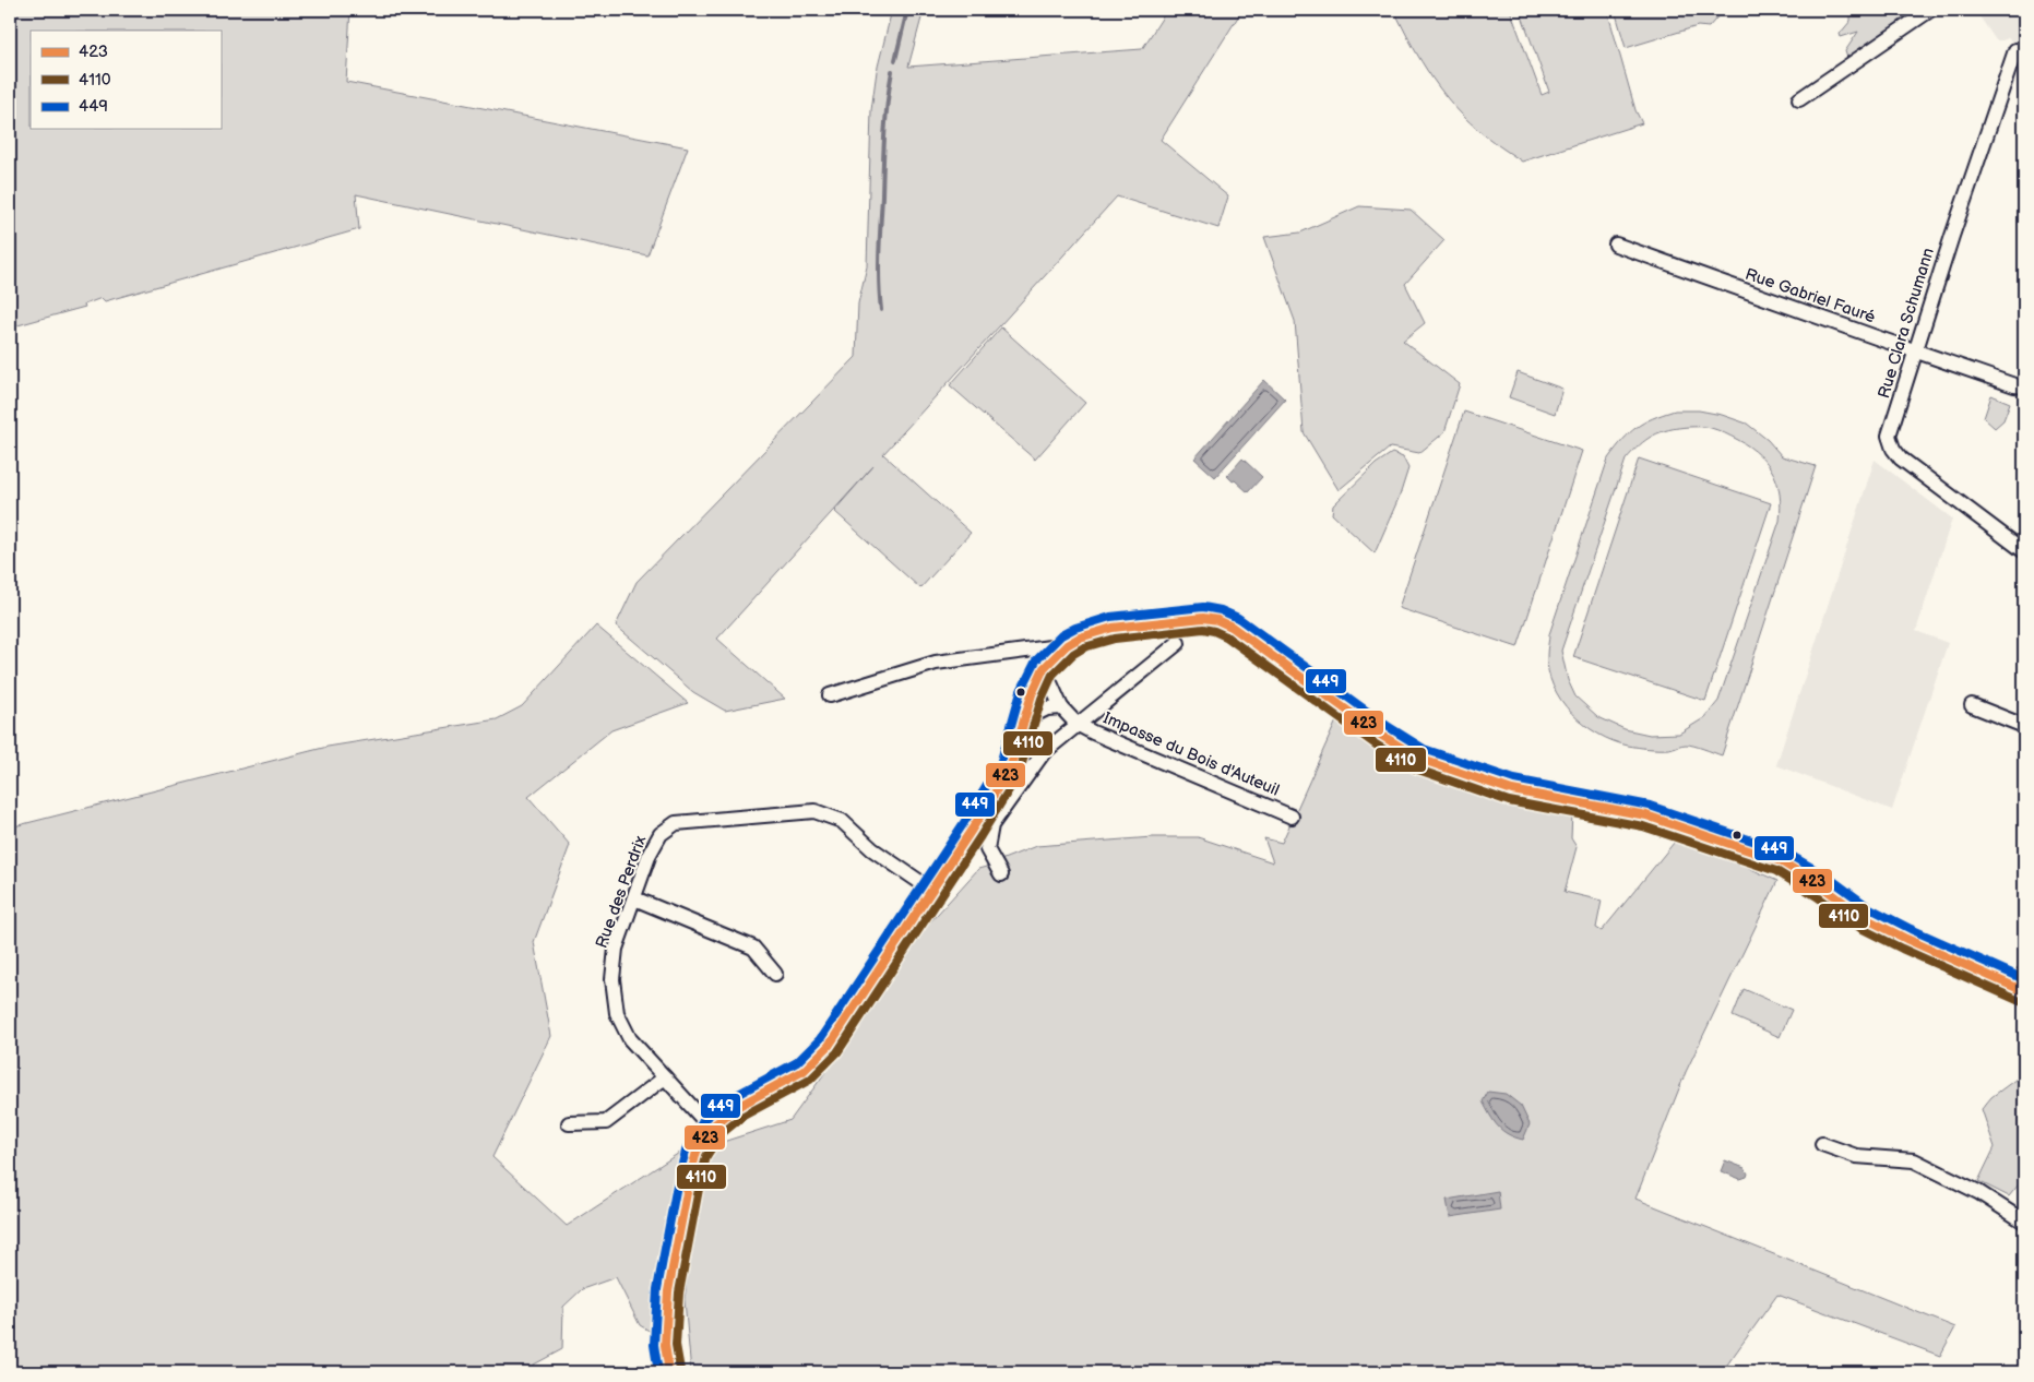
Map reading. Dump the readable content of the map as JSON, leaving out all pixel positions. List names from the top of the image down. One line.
{"streets":{"street":["Rue Gabriel Fauré","Rue Clara Schumann","Impasse du Bois d'Auteuil","Rue des Perdrix"]},"crossings":[["Rue Gabriel Fauré","Rue Clara Schumann"]],"lines":["transit line 449","transit line 423","transit line 4110"],"legend":["423","4110","449"]}
